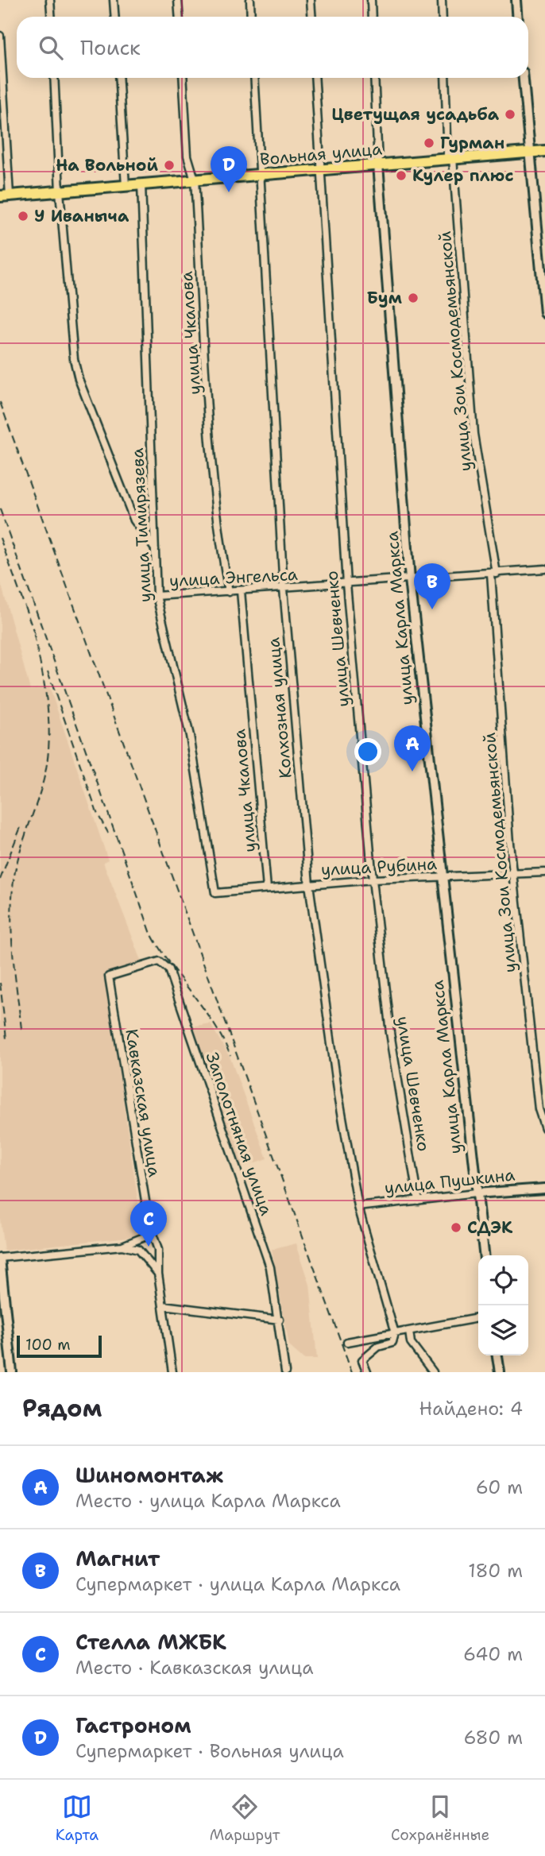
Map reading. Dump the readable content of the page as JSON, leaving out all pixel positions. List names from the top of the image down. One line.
{"streets":{"main road":["Вольная улица"],"street":["улица Чкалова","улица Зои Космодемьянской","улица Тимирязева","улица Энгельса","улица Карла Маркса","улица Шевченко","Колхозная улица","улица Рубина","Кавказская улица","Заполотняная улица","улица Пушкина"]},"crossings":[["Вольная улица","улица Чкалова"],["Вольная улица","улица Зои Космодемьянской"],["Вольная улица","улица Тимирязева"],["Вольная улица","улица Карла Маркса"],["Вольная улица","улица Шевченко"],["Вольная улица","Колхозная улица"],["улица Чкалова","улица Энгельса"],["улица Чкалова","улица Рубина"],["улица Зои Космодемьянской","улица Энгельса"],["улица Зои Космодемьянской","улица Рубина"],["улица Тимирязева","улица Энгельса"],["улица Тимирязева","улица Рубина"],["улица Энгельса","улица Карла Маркса"],["улица Энгельса","улица Шевченко"],["улица Энгельса","Колхозная улица"],["улица Карла Маркса","улица Рубина"],["улица Карла Маркса","улица Пушкина"],["улица Шевченко","улица Рубина"],["улица Шевченко","улица Пушкина"],["Колхозная улица","улица Рубина"],["Колхозная улица","улица Пушкина"],["Кавказская улица","Заполотняная улица"]],"places":["Цветущая усадьба","Гурман","На Вольной","Кулер плюс","У Иваныча","Бум","СДЭК"],"scale_bar":"100 m","page":{"search":"Поиск","pins":["D","B","A","C"],"scale":"100 m","heading":["Рядом","Найдено: 4"],"list":[{"mark":"A","name":"Шиномонтаж","note":"Место · улица Карла Маркса","value":"60 m"},{"mark":"B","name":"Магнит","note":"Супермаркет · улица Карла Маркса","value":"180 m"},{"mark":"C","name":"Стелла МЖБК","note":"Место · Кавказская улица","value":"640 m"},{"mark":"D","name":"Гастроном","note":"Супермаркет · Вольная улица","value":"680 m"}],"nav":["Карта","Маршрут","Сохранённые"]}}
